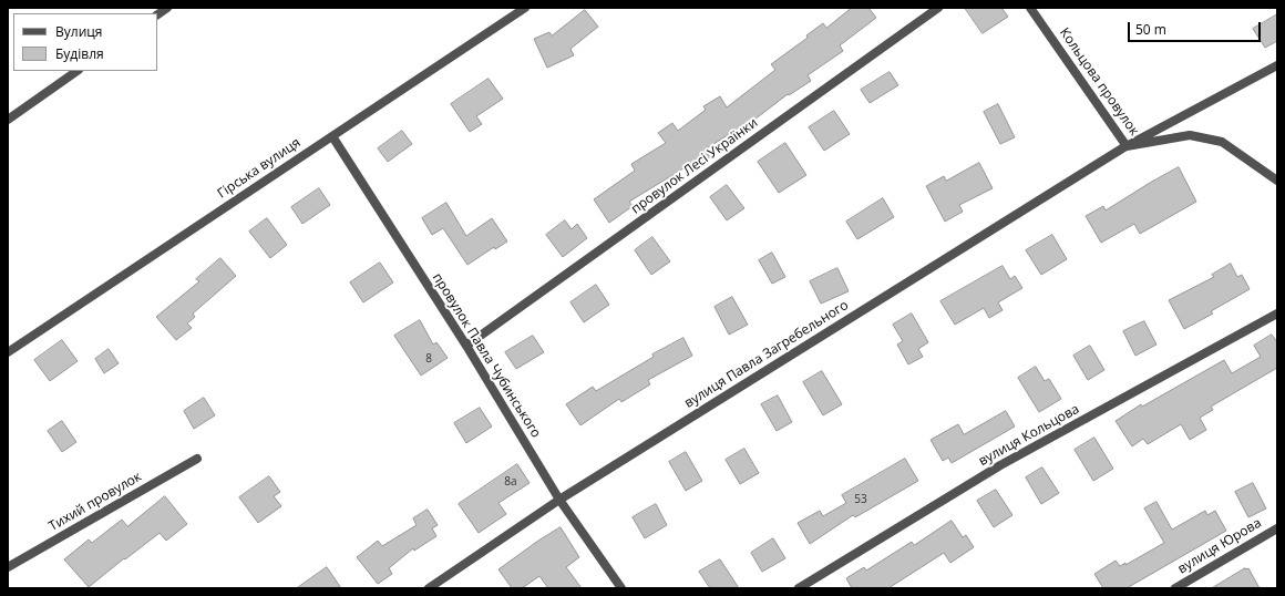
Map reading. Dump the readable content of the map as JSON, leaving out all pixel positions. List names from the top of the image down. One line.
{"streets":{"street":["Кольцова провулок","провулок Лесі Українки","Гірська вулиця","вулиця Павла Загребельного","провулок Павла Чубинського","вулиця Кольцова","Тихий провулок","вулиця Юрова"]},"crossings":[["Кольцова провулок","вулиця Павла Загребельного"],["провулок Лесі Українки","провулок Павла Чубинського"],["Гірська вулиця","провулок Павла Чубинського"],["вулиця Павла Загребельного","провулок Павла Чубинського"]],"house_numbers":["8","8а","53"],"legend":["Вулиця","Будівля"],"scale_bar":"50 m"}
